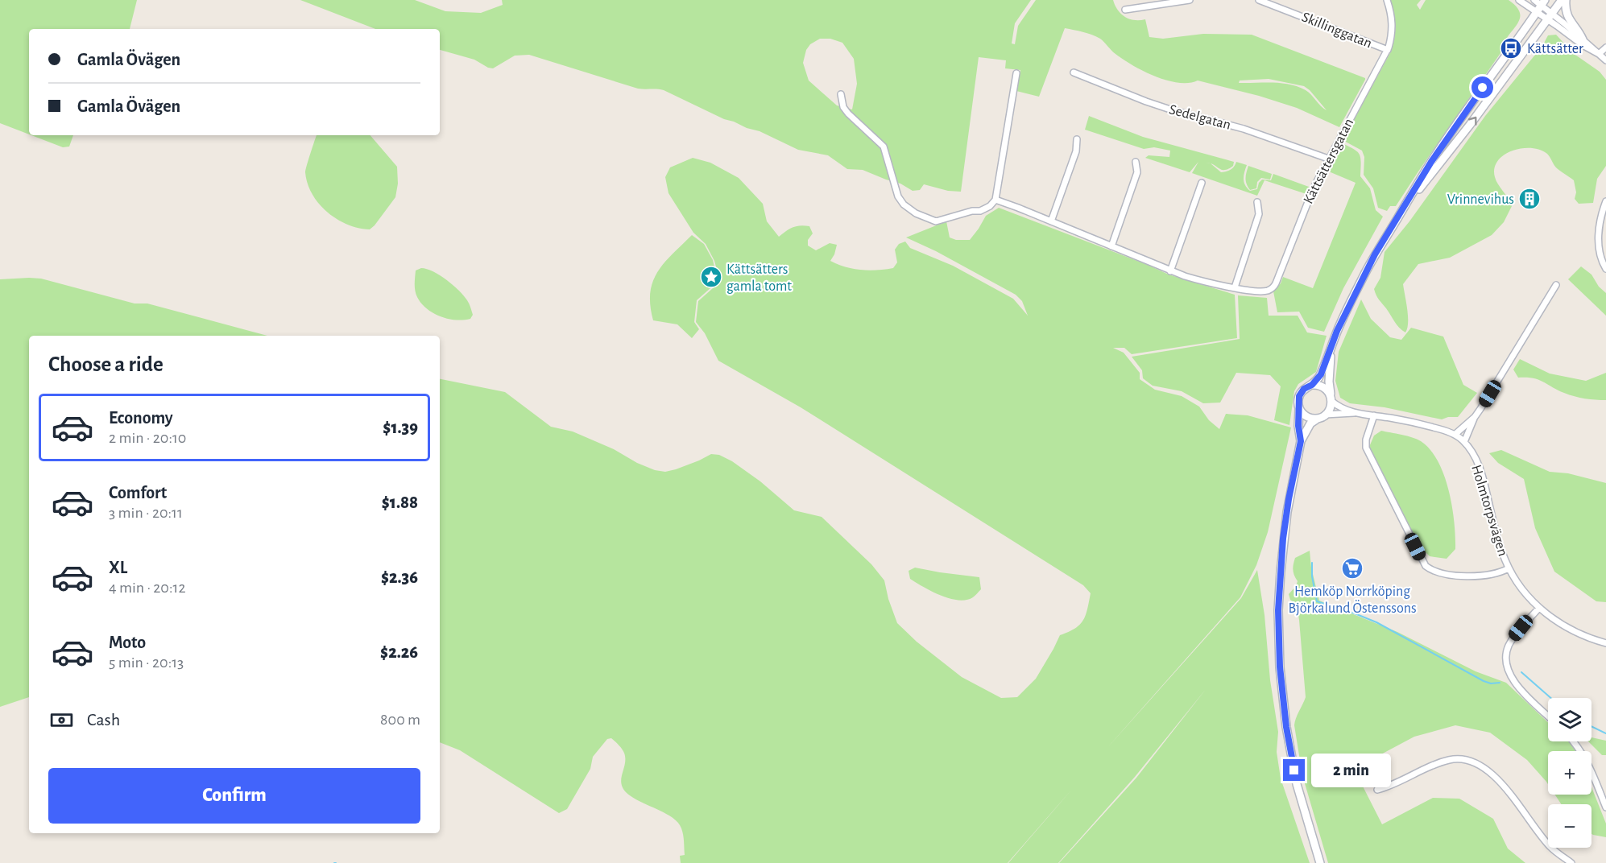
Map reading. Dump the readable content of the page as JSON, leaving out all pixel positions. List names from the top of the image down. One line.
{"streets":{"street":["Skillinggatan","Sedelgatan","Kättsättersgatan","Holmtorpsvägen"]},"crossings":[["Skillinggatan","Kättsättersgatan"],["Sedelgatan","Kättsättersgatan"]],"places":{"bus stop":["Kättsätter"],"building":["Vrinnevihus"],"place":["Kättsätters gamla tomt"],"supermarket":["Hemköp Norrköping Björkalund Östenssons"]},"page":{"banner":["Gamla Övägen","Gamla Övägen"],"heading":"Choose a ride","list":[{"name":"Economy","note":"2 min · 20:10","value":"$1.39"},{"name":"Comfort","note":"3 min · 20:11","value":"$1.88"},{"name":"XL","note":"4 min · 20:12","value":"$2.36"},{"name":"Moto","note":"5 min · 20:13","value":"$2.26"}],"pay":["Cash","800 m"],"map_buttons":["+","−"],"bubble":"2 min","buttons":"Confirm"}}
